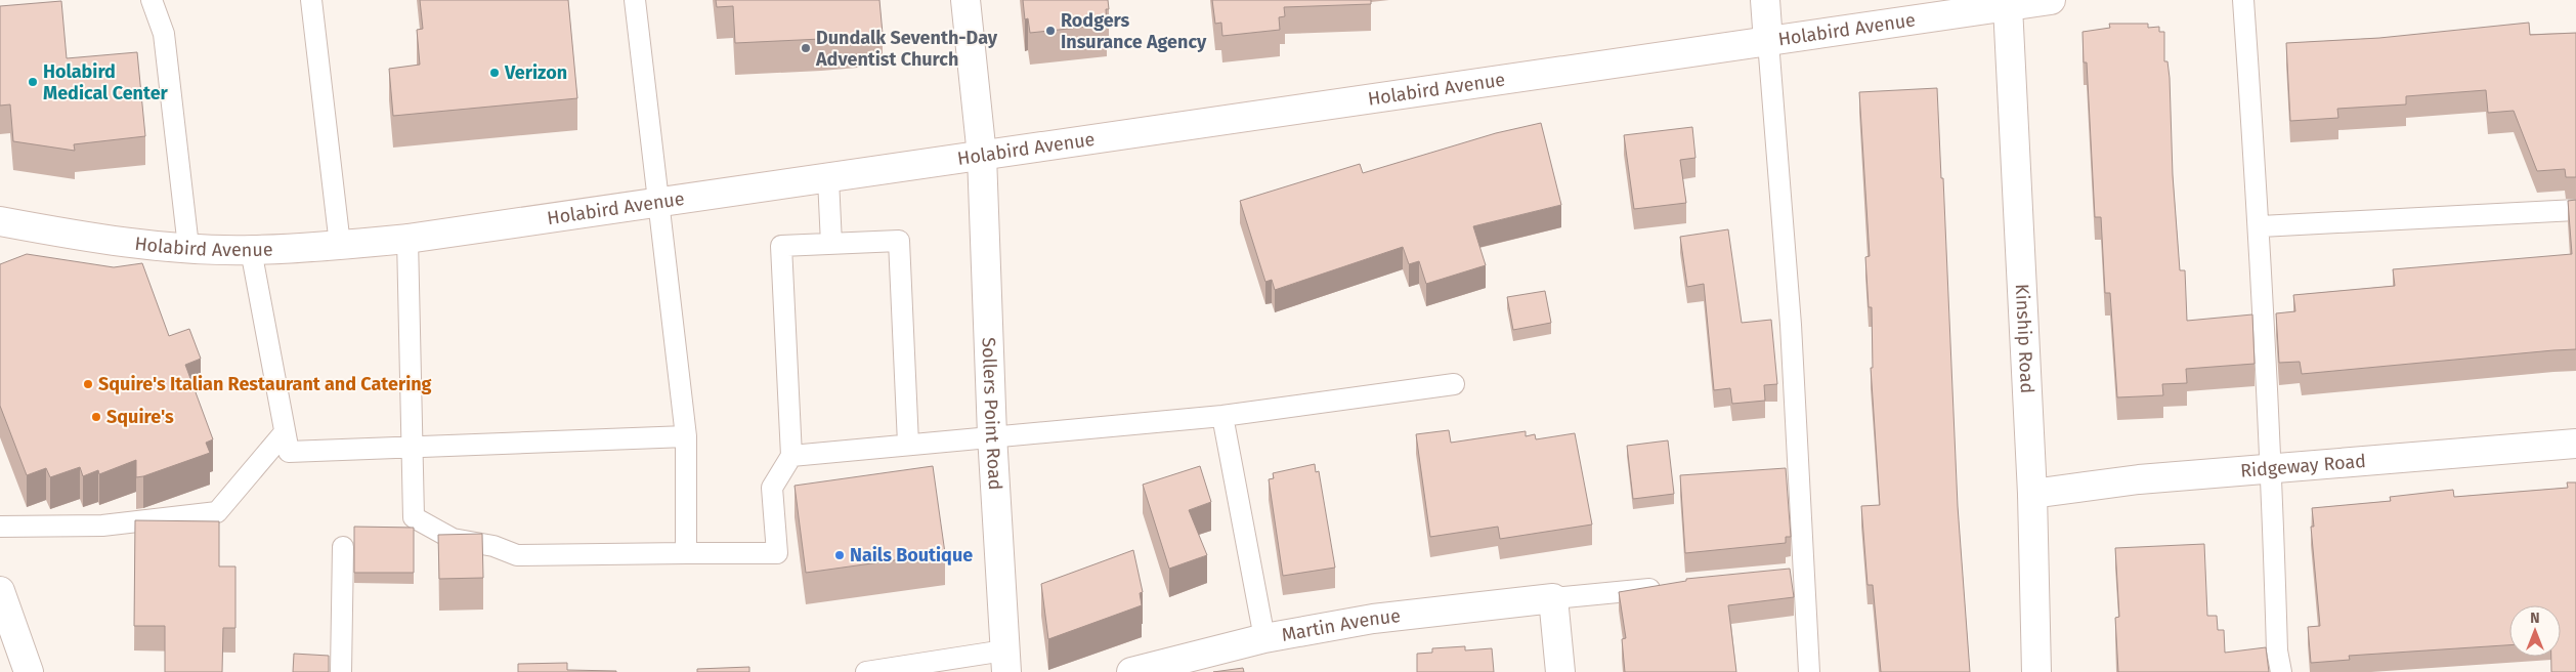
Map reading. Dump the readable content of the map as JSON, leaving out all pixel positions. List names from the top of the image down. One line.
{"streets":{"street":["Holabird Avenue","Kinship Road","Sollers Point Road","Ridgeway Road","Martin Avenue"]},"crossings":[["Holabird Avenue","Kinship Road"],["Holabird Avenue","Sollers Point Road"],["Kinship Road","Ridgeway Road"]],"places":["Rodgers Insurance Agency","Dundalk Seventh-Day Adventist Church","Verizon","Holabird Medical Center","Squire's Italian Restaurant and Catering","Squire's","Nails Boutique"],"north":"top"}
